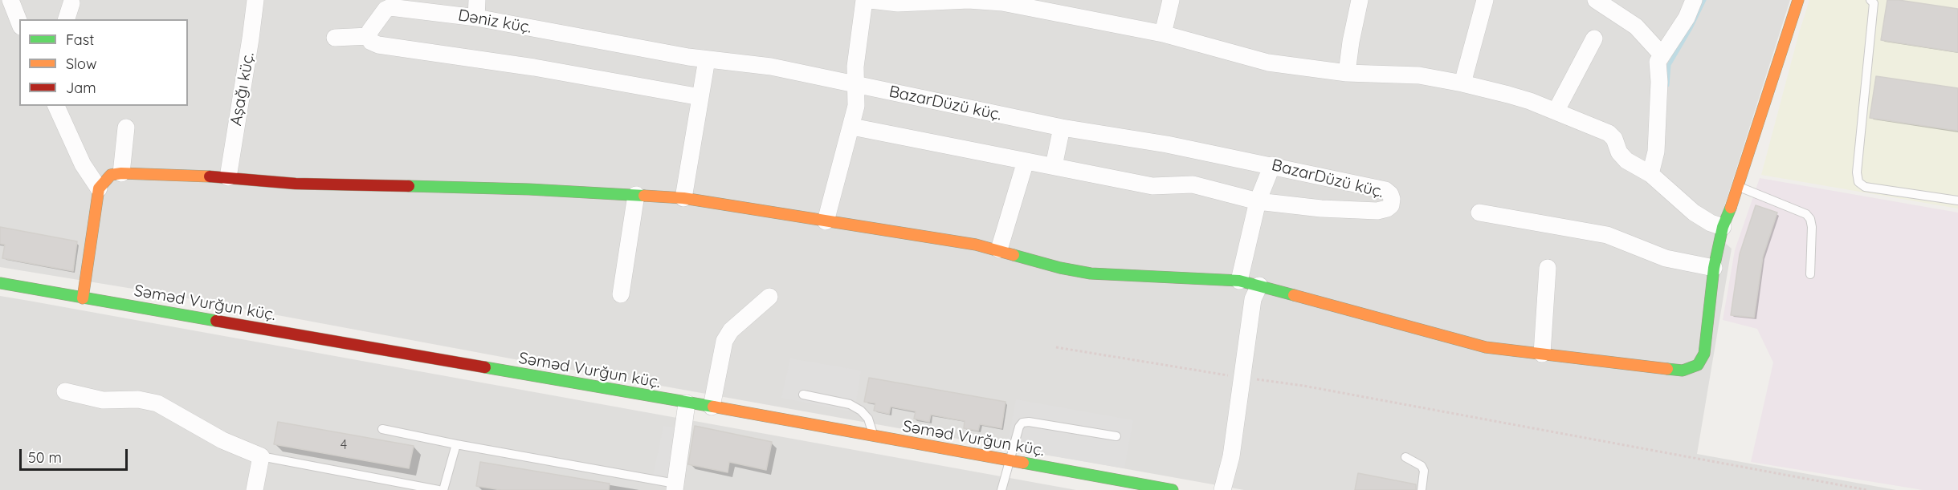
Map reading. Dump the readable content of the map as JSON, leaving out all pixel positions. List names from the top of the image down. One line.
{"streets":{"street":["Dəniz küç.","Aşağı küç.","BazarDüzü küç.","Səməd Vurğun küç."]},"crossings":[["Dəniz küç.","BazarDüzü küç."]],"house_numbers":["4"],"legend":["Fast","Slow","Jam"],"scale_bar":"50 m"}
